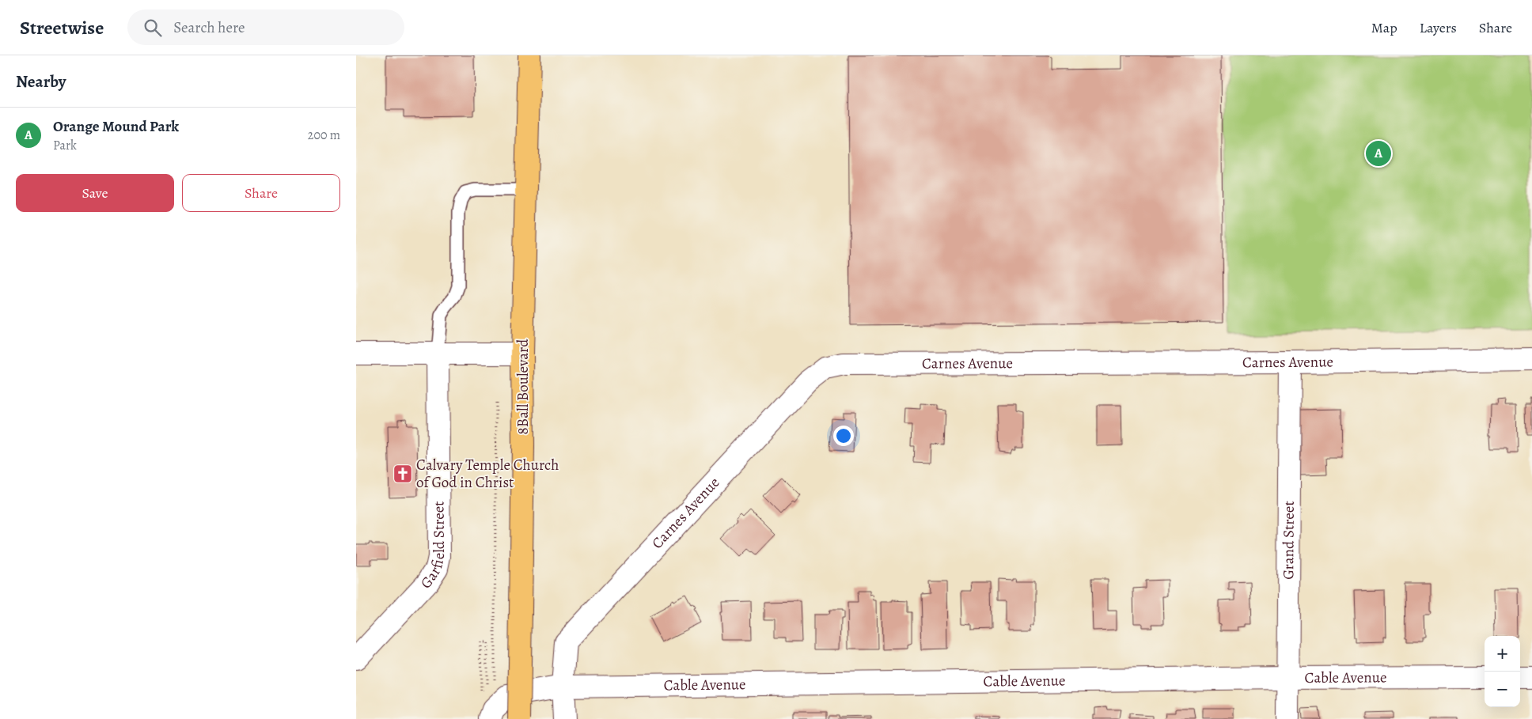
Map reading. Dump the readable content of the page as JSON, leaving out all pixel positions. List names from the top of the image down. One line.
{"streets":{"main road":["8Ball Boulevard"],"street":["Carnes Avenue","Grand Street","Garfield Street","Cable Avenue"]},"crossings":[["Carnes Avenue","Grand Street"],["Carnes Avenue","Cable Avenue"],["Grand Street","Cable Avenue"]],"places":{"church":["Calvary Temple Church of God in Christ"]},"page":{"header":"Streetwise","search":"Search here","nav":["Map","Layers","Share"],"heading":"Nearby","list":[{"mark":"A","name":"Orange Mound Park","note":"Park","value":"200 m"}],"pins":"A","buttons":["Save","Share"],"map_buttons":["+","−"]}}
